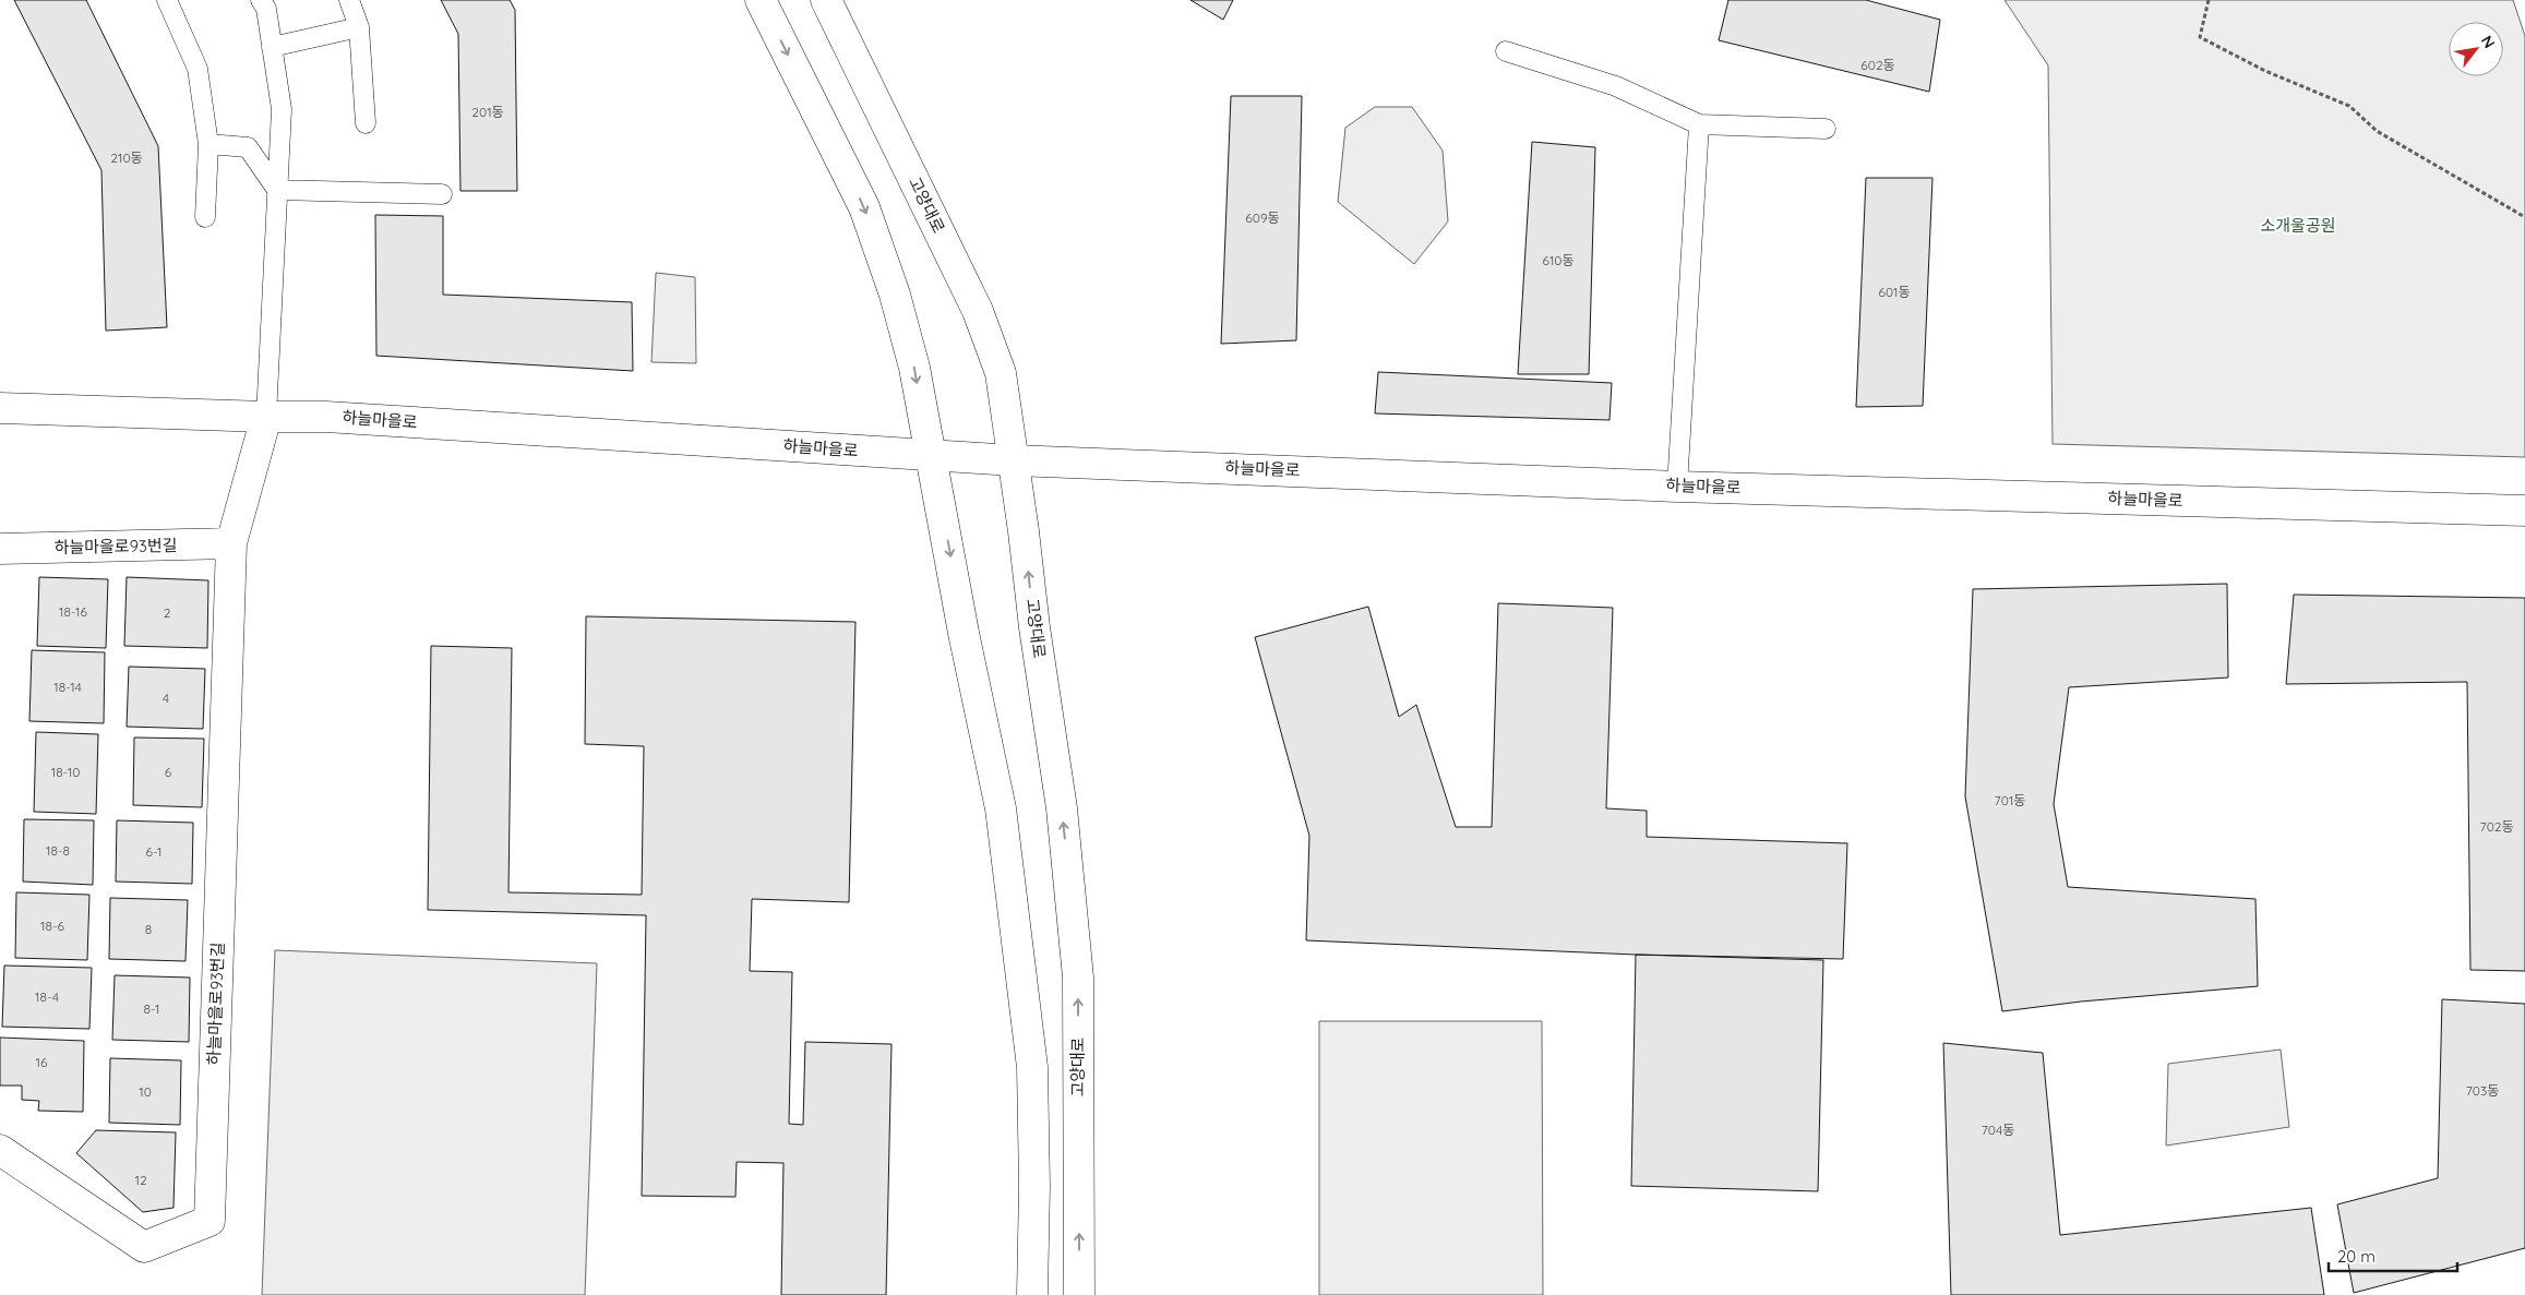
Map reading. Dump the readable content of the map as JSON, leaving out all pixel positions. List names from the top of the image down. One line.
{"streets":{"main road":["고양대로","하늘마을로","하늘마을로93번길"]},"crossings":[["고양대로","하늘마을로"],["하늘마을로","하늘마을로93번길"]],"parks":["소개울공원"],"house_numbers":["602동","201동","210동","609동","610동","601동","18-16","2","18-14","4","18-10","6","701동","702동","18-8","6-1","18-6","8","18-4","8-1","16","703동","10","704동","12"],"scale_bar":"20 m","north":"top right"}
